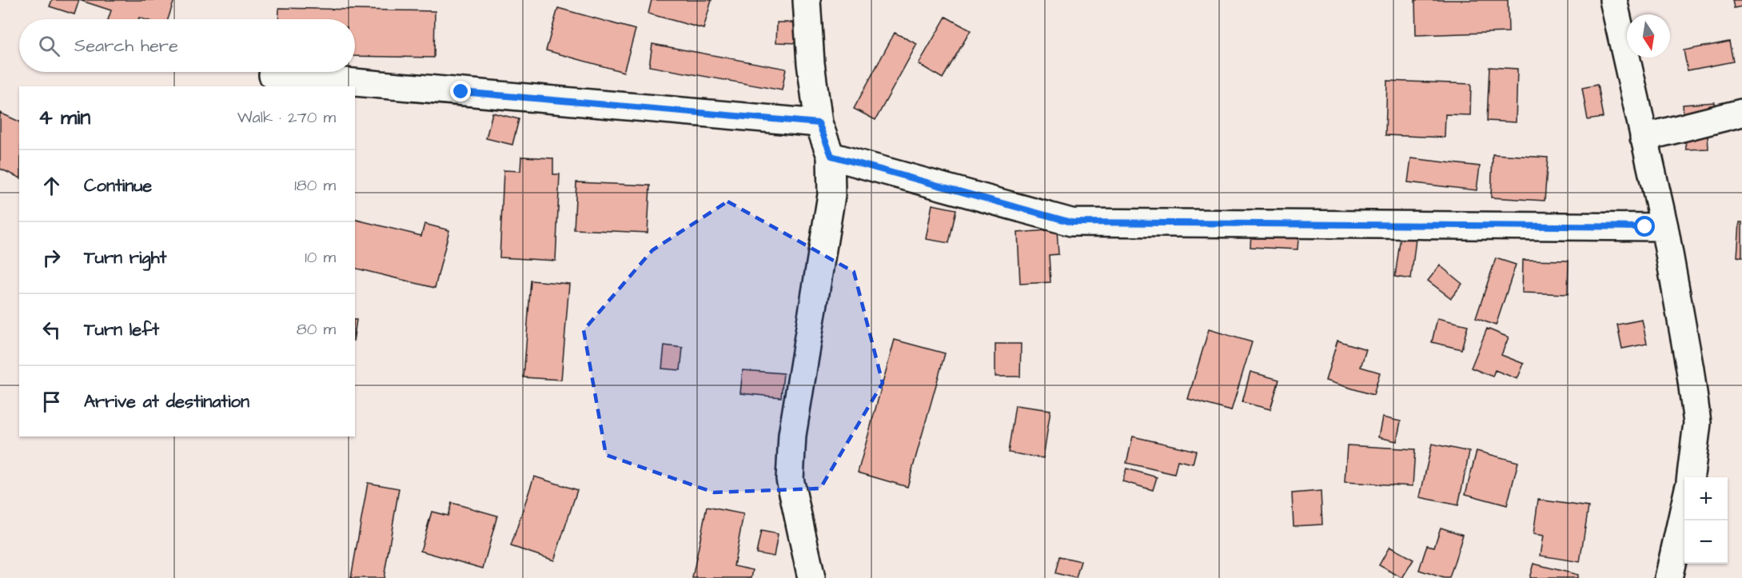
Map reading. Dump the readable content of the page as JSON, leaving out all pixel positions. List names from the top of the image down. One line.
{"north":"bottom","page":{"search":"Search here","heading":["4 min","Walk · 270 m"],"list":[["Continue","180 m"],["Turn right","10 m"],["Turn left","80 m"],"Arrive at destination"],"map_buttons":["+","−"]}}
